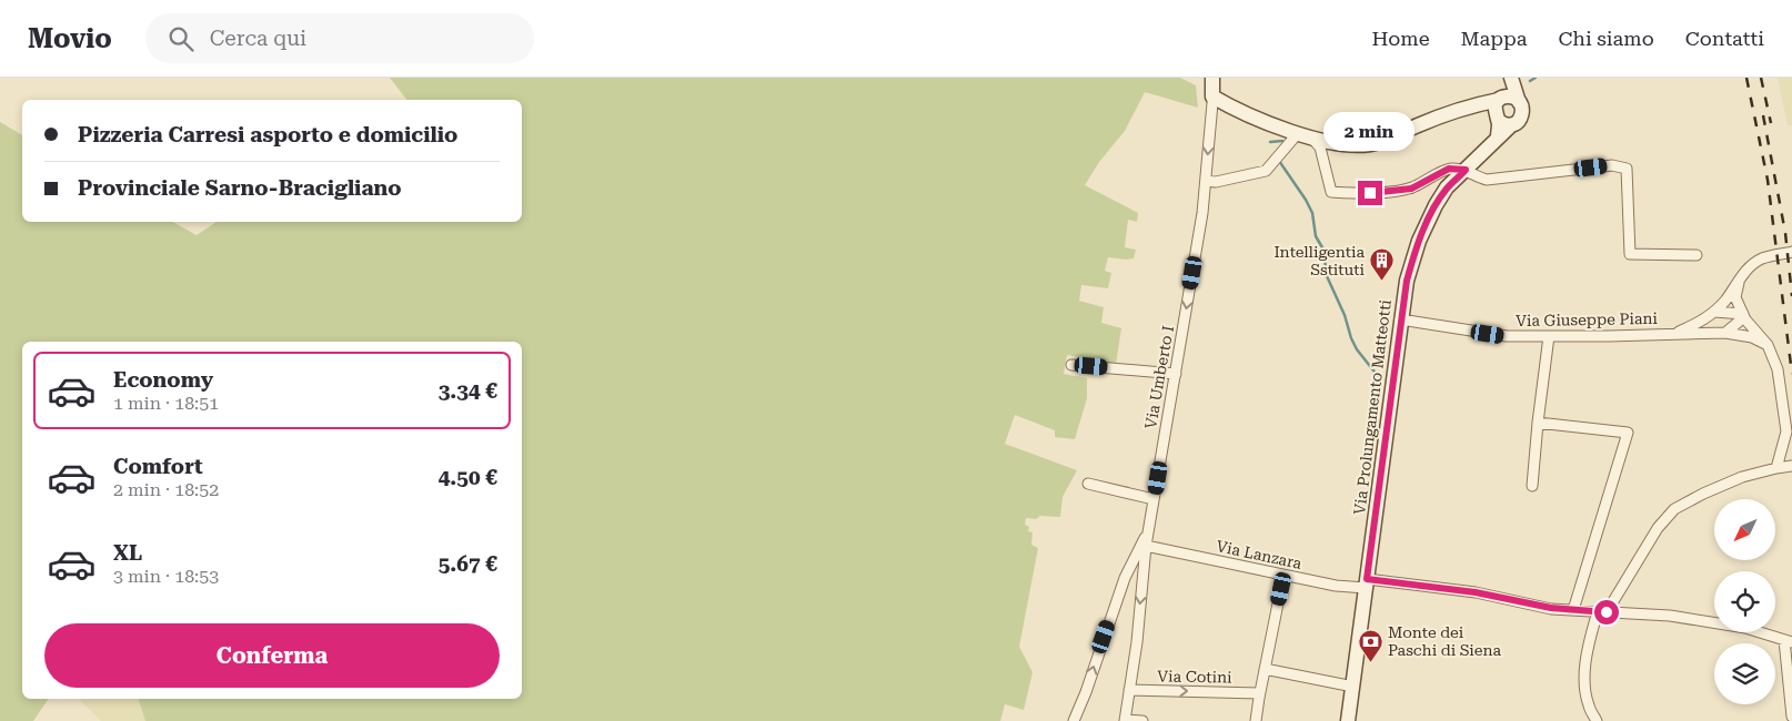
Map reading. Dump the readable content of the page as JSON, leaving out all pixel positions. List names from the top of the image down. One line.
{"streets":{"street":["Via Giuseppe Piani","Via Umberto I","Via Prolungamento Matteotti","Via Lanzara","Via Cotini"]},"crossings":[["Via Giuseppe Piani","Via Prolungamento Matteotti"],["Via Umberto I","Via Lanzara"],["Via Umberto I","Via Cotini"],["Via Prolungamento Matteotti","Via Lanzara"]],"one_way":["Via Cotini"],"places":{"building":["Intelligentia Sstituti"],"bank":["Monte dei Paschi di Siena"]},"north":"bottom left","page":{"header":"Movio","search":"Cerca qui","nav":["Home","Mappa","Chi siamo","Contatti"],"banner":["Pizzeria Carresi asporto e domicilio","Provinciale Sarno-Bracigliano"],"bubble":"2 min","list":[{"name":"Economy","note":"1 min · 18:51","value":"3.34 €"},{"name":"Comfort","note":"2 min · 18:52","value":"4.50 €"},{"name":"XL","note":"3 min · 18:53","value":"5.67 €"}],"buttons":"Conferma"}}
